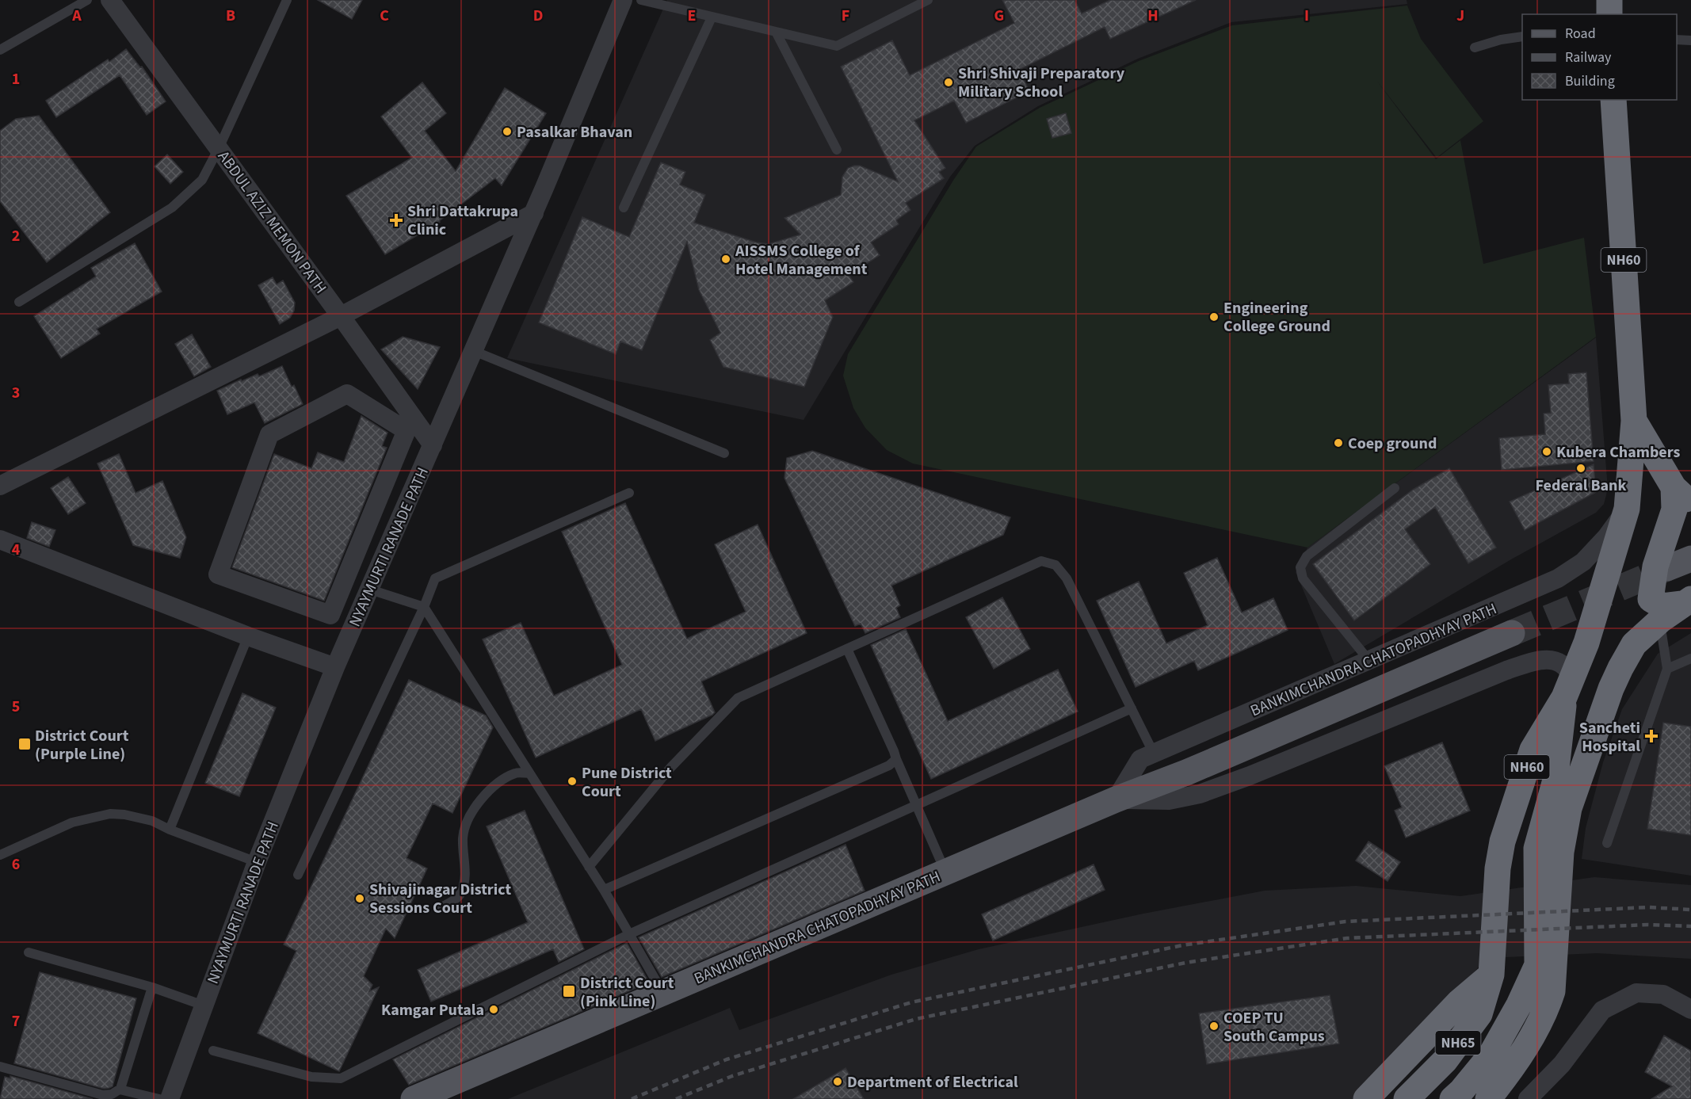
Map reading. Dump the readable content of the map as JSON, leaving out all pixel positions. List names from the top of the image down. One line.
{"streets":{"highway":["NH60","NH65"],"main road":["BANKIMCHANDRA CHATOPADHYAY PATH"],"street":["ABDUL AZIZ MEMON PATH","NYAYMURTI RANADE PATH"]},"crossings":[["ABDUL AZIZ MEMON PATH","NYAYMURTI RANADE PATH"],["NH60","BANKIMCHANDRA CHATOPADHYAY PATH"],["NH60","NH65"]],"places":{"other":["Shri Shivaji Preparatory Military School","Pasalkar Bhavan","AISSMS College of Hotel Management","Engineering College Ground","Coep ground","Kubera Chambers","Federal Bank","Pune District Court","Shivajinagar District Sessions Court","Kamgar Putala","COEP TU South Campus","Department of Electrical"],"health":["Shri Dattakrupa Clinic","Sancheti Hospital"],"transit":["District Court (Purple Line)","District Court (Pink Line)"]},"legend":["Road","Railway","Building"],"grid":{"columns":["A","B","C","D","E","F","G","H","I","J"],"rows":["1","2","3","4","5","6","7"]}}
